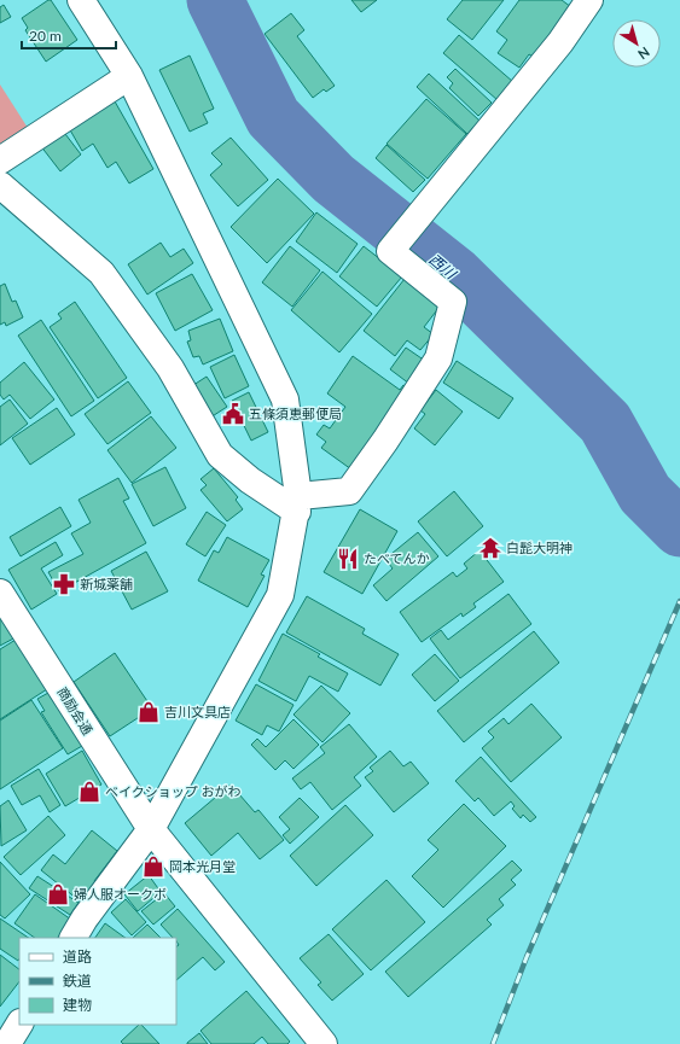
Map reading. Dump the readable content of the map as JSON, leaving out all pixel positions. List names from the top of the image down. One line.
{"streets":{"street":["商励会通"]},"water":["西川"],"places":{"public building":["五條須恵郵便局"],"temple":["白髭大明神"],"restaurant":["たべてんか"],"pharmacy":["新城薬舗"],"shop":["吉川文具店","ベイクショップ おがわ","岡本光月堂","婦人服オークボ"]},"legend":["道路","鉄道","建物"],"scale_bar":"20 m","north":"bottom right"}
